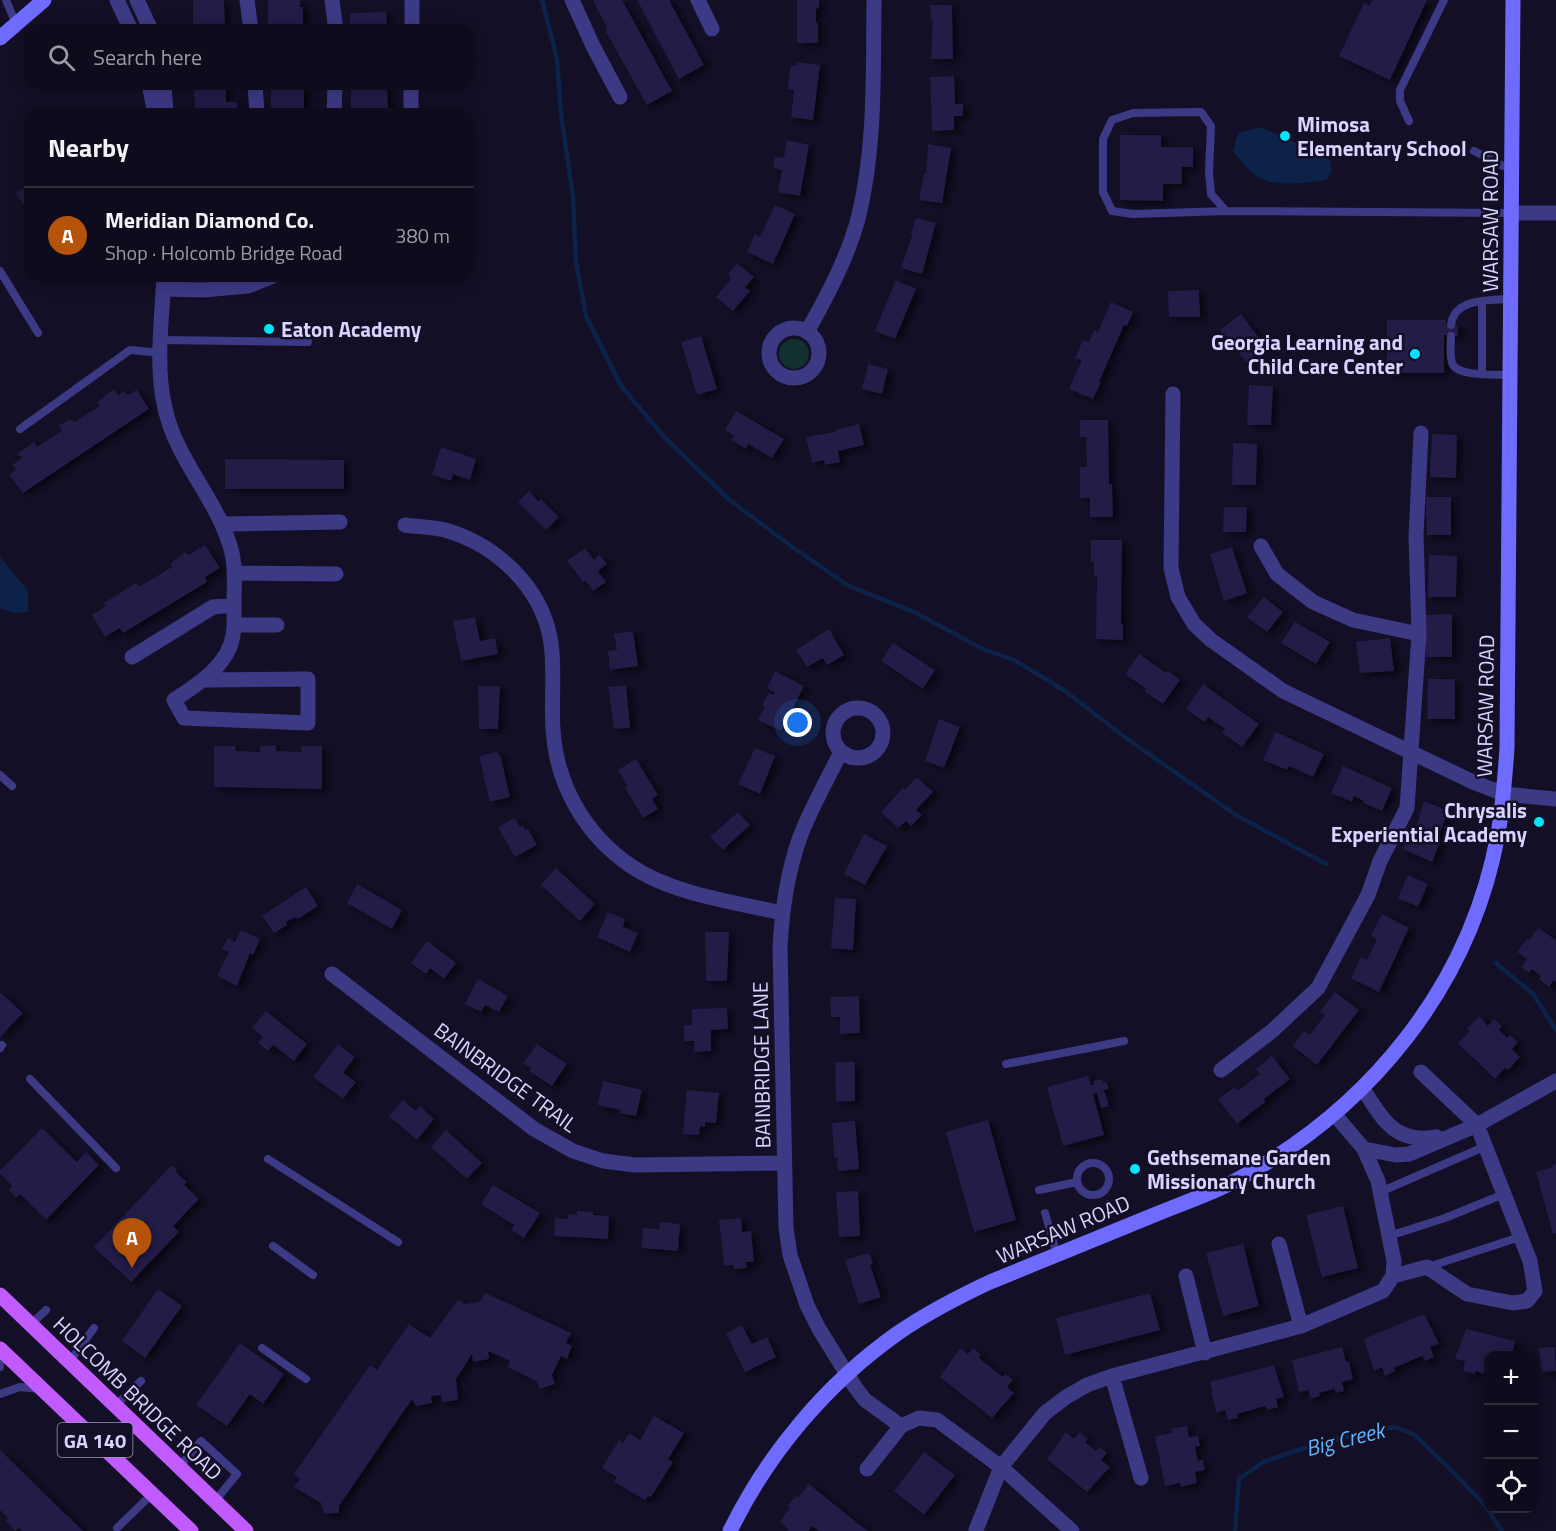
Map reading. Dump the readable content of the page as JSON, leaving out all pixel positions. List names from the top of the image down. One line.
{"streets":{"main road":["HOLCOMB BRIDGE ROAD","GA 140"],"street":["WARSAW ROAD","BAINBRIDGE LANE","BAINBRIDGE TRAIL"]},"crossings":[["WARSAW ROAD","BAINBRIDGE LANE"],["BAINBRIDGE LANE","BAINBRIDGE TRAIL"]],"water":["Big Creek"],"places":["Mimosa Elementary School","Eaton Academy","Georgia Learning and Child Care Center","Chrysalis Experiential Academy","Gethsemane Garden Missionary Church"],"page":{"search":"Search here","heading":"Nearby","list":[{"mark":"A","name":"Meridian Diamond Co.","note":"Shop · Holcomb Bridge Road","value":"380 m"}],"pins":"A","map_buttons":["+","−"]}}
